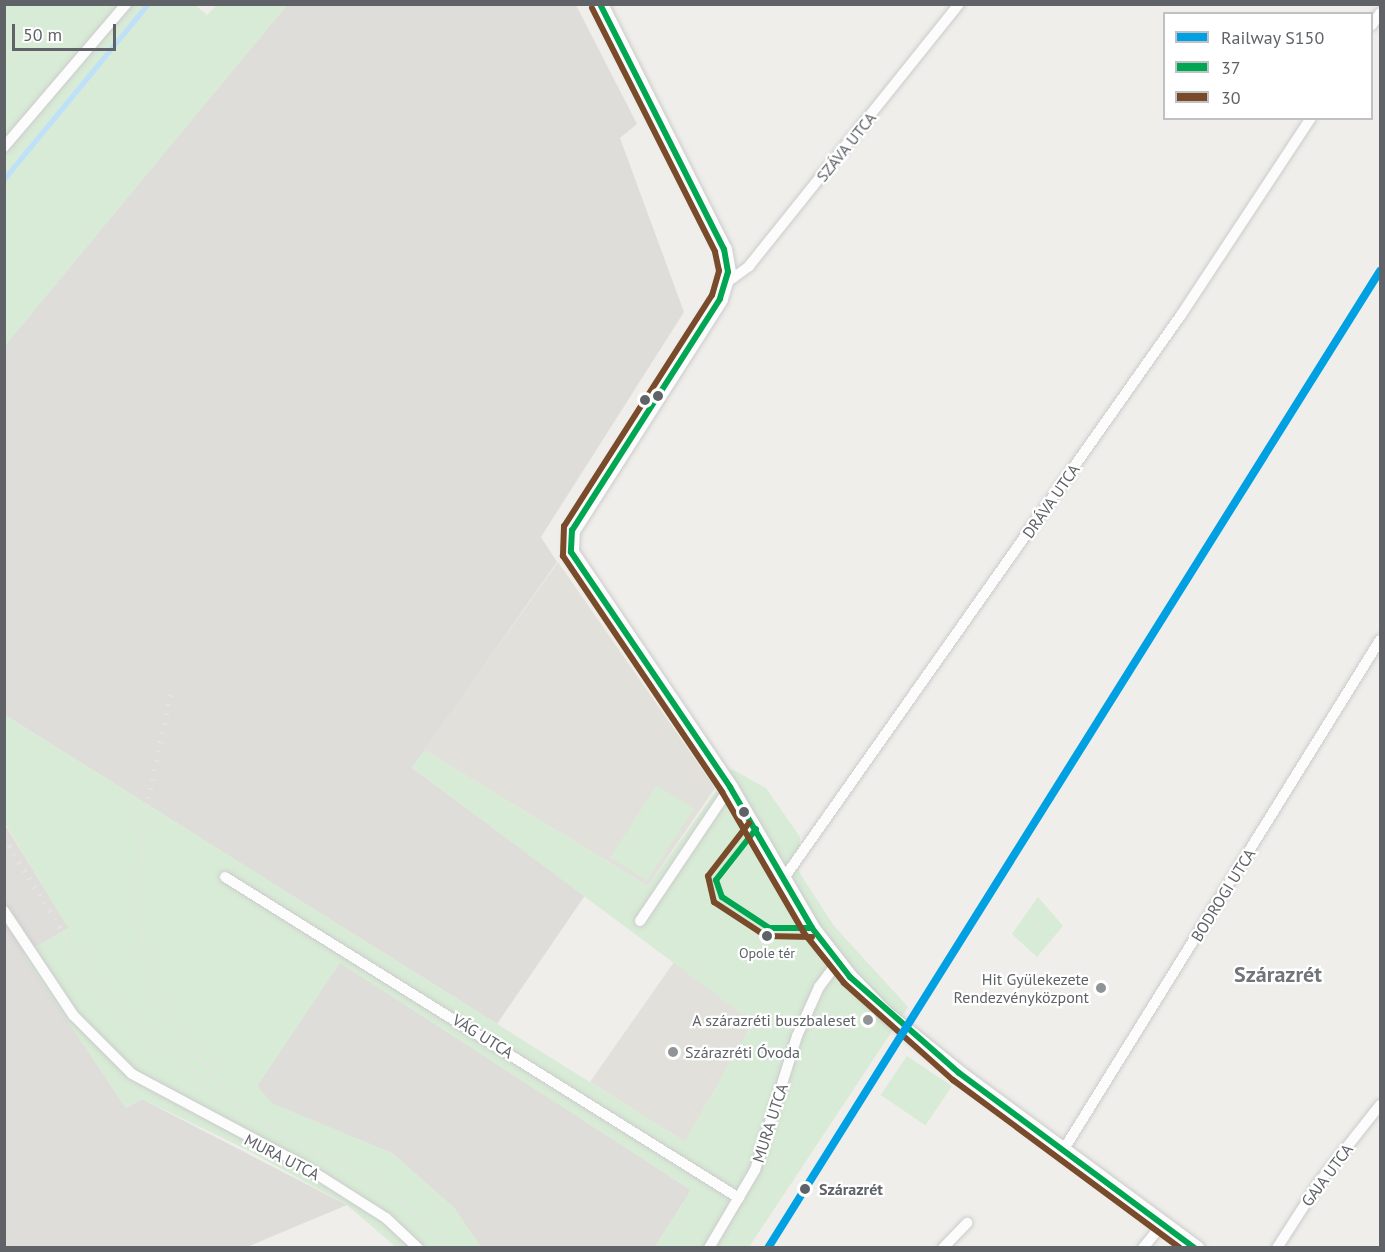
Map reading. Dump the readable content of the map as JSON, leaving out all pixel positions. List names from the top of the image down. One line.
{"streets":{"street":["SZÁVA UTCA","DRÁVA UTCA","BODROGI UTCA","VÁG UTCA","MURA UTCA","GAJA UTCA"]},"crossings":[["VÁG UTCA","MURA UTCA"]],"districts":["Szárazrét"],"places":["Opole tér","Hit Gyülekezete Rendezvényközpont","A szárazréti buszbaleset","Szárazréti Óvoda","Szárazrét"],"lines":["transit line 37","transit line 30","rail line S150"],"legend":["Railway S150","37","30"],"scale_bar":"50 m"}
